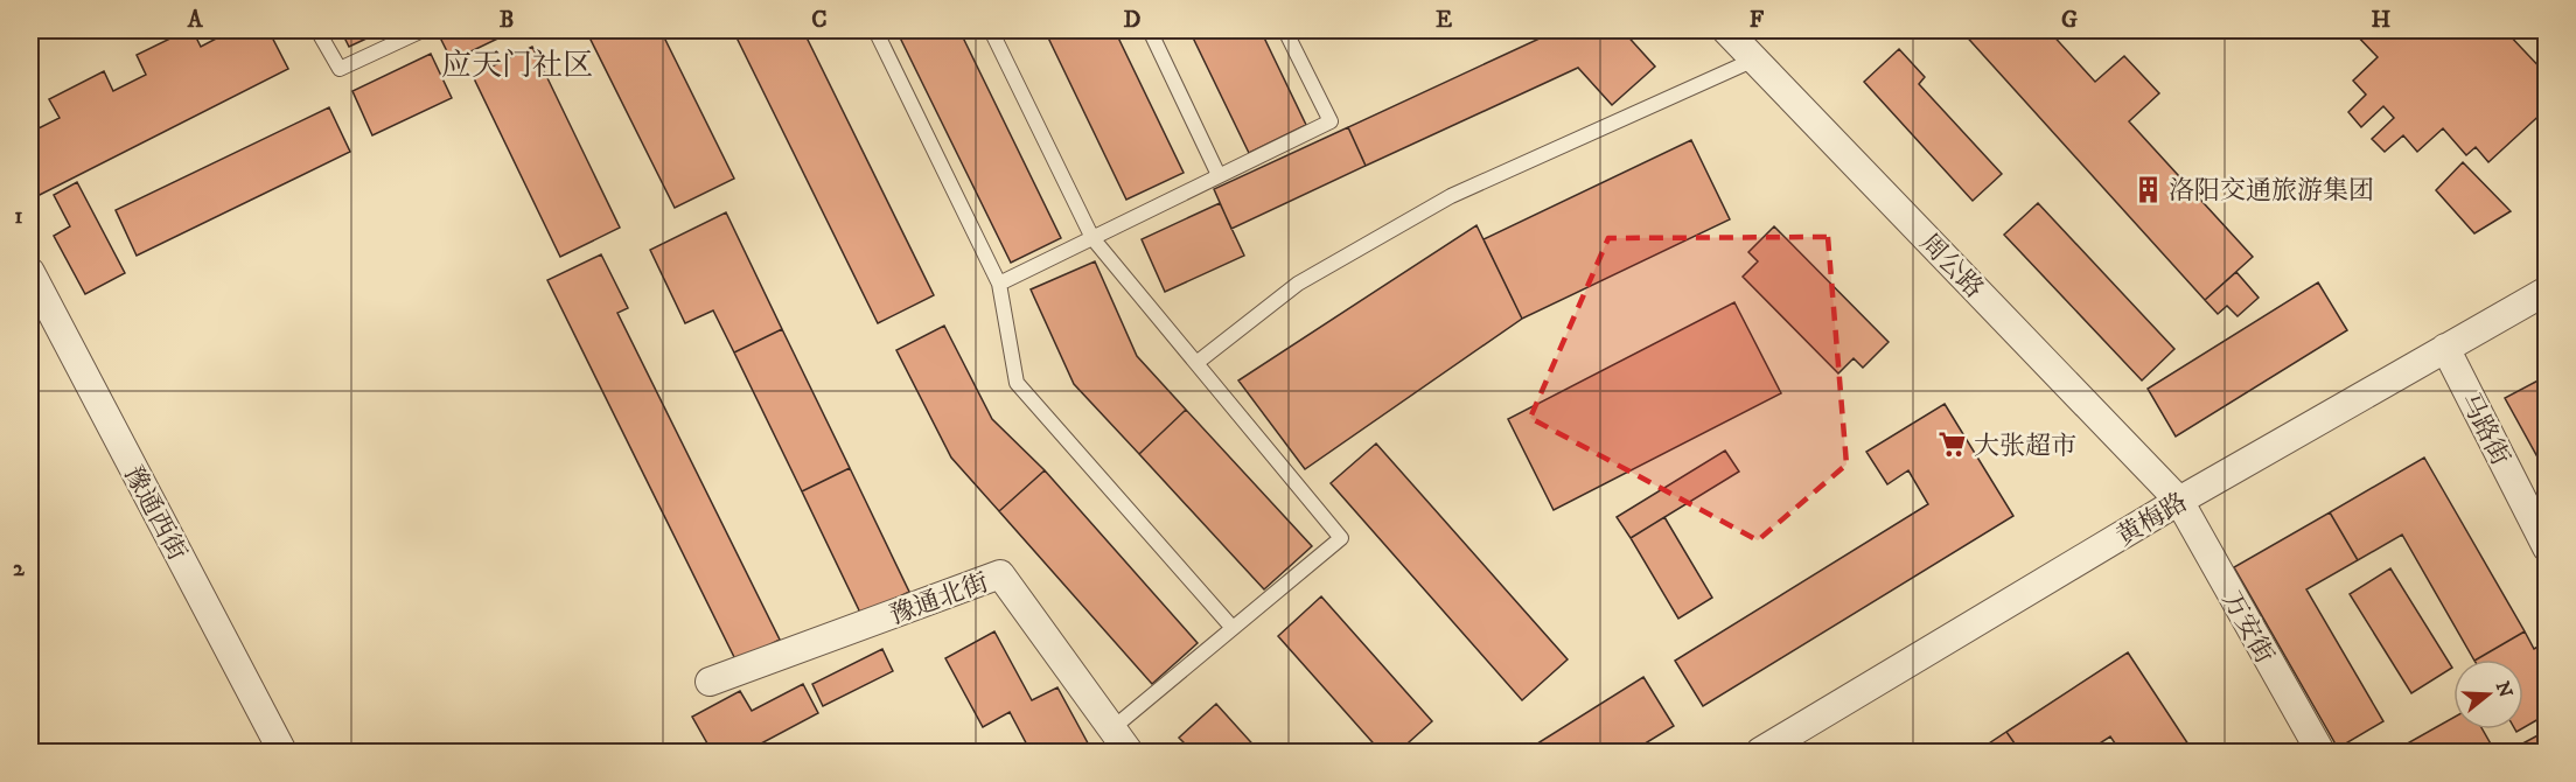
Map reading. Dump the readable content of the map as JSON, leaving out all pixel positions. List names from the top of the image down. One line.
{"streets":{"street":["周公路","马路街","豫通西街","黄梅路","豫通北街","万安街"]},"crossings":[["周公路","黄梅路"],["周公路","万安街"],["马路街","黄梅路"],["黄梅路","万安街"]],"districts":["应天门社区"],"places":{"building":["洛阳交通旅游集团"],"supermarket":["大张超市"]},"north":"right","grid":{"columns":["A","B","C","D","E","F","G","H"],"rows":["1","2"]}}
